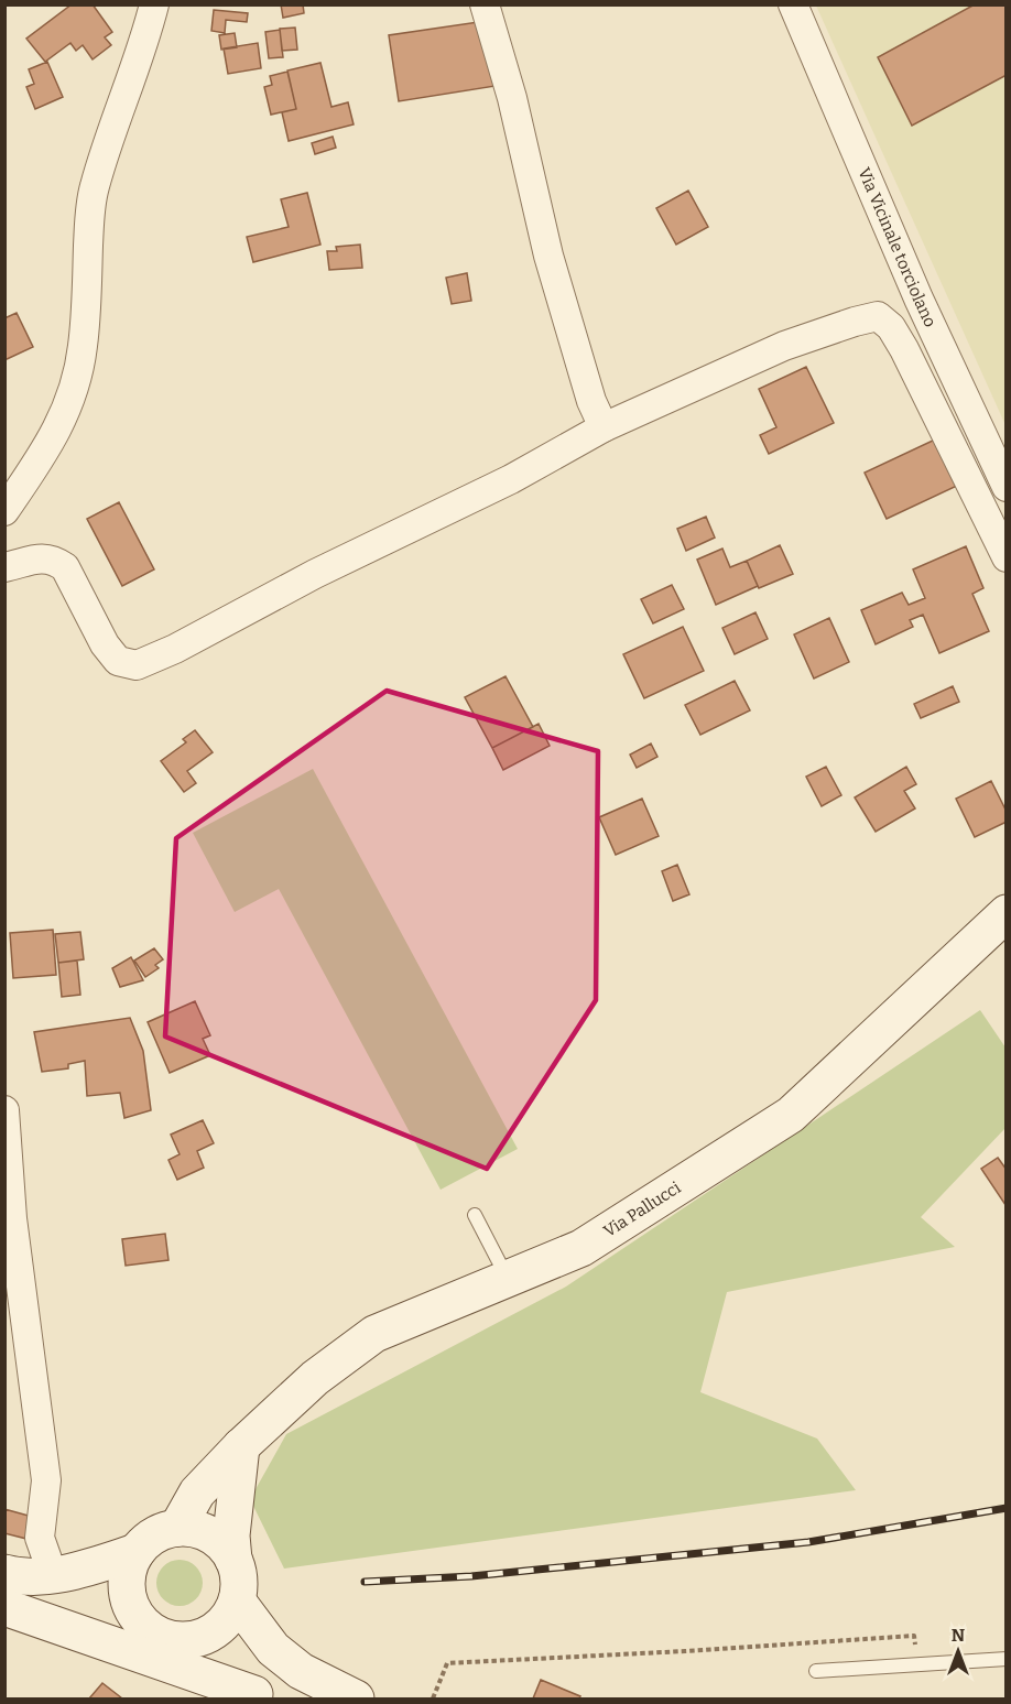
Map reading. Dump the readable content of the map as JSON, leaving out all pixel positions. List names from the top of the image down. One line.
{"streets":{"street":["Via Vicinale torciolano","Via Pallucci"]},"north":"top"}
